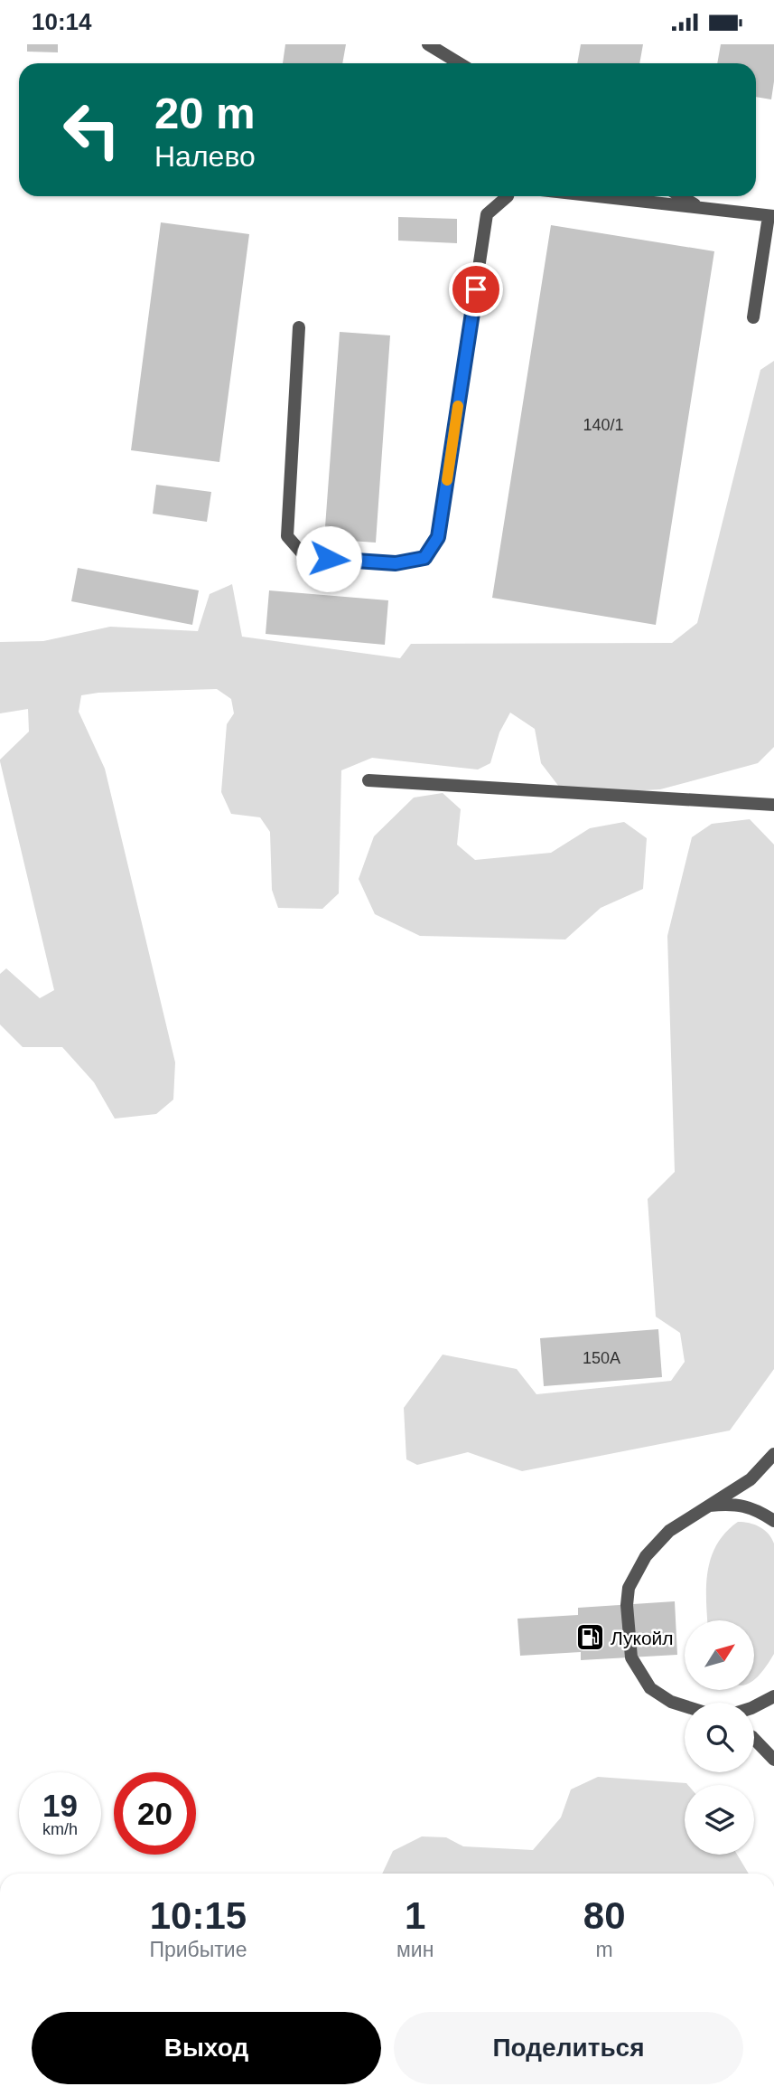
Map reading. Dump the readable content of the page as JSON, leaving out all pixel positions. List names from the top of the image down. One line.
{"places":{"fuel station":["Лукойл"]},"house_numbers":["140/1","150А"],"north":"top right","page":{"status":"10:14","turn":["20 m","Налево"],"speed":"19 km/h","limit":"20","eta":["10:15","Прибытие","1","мин","80","m"],"buttons":["Выход","Поделиться"]}}
